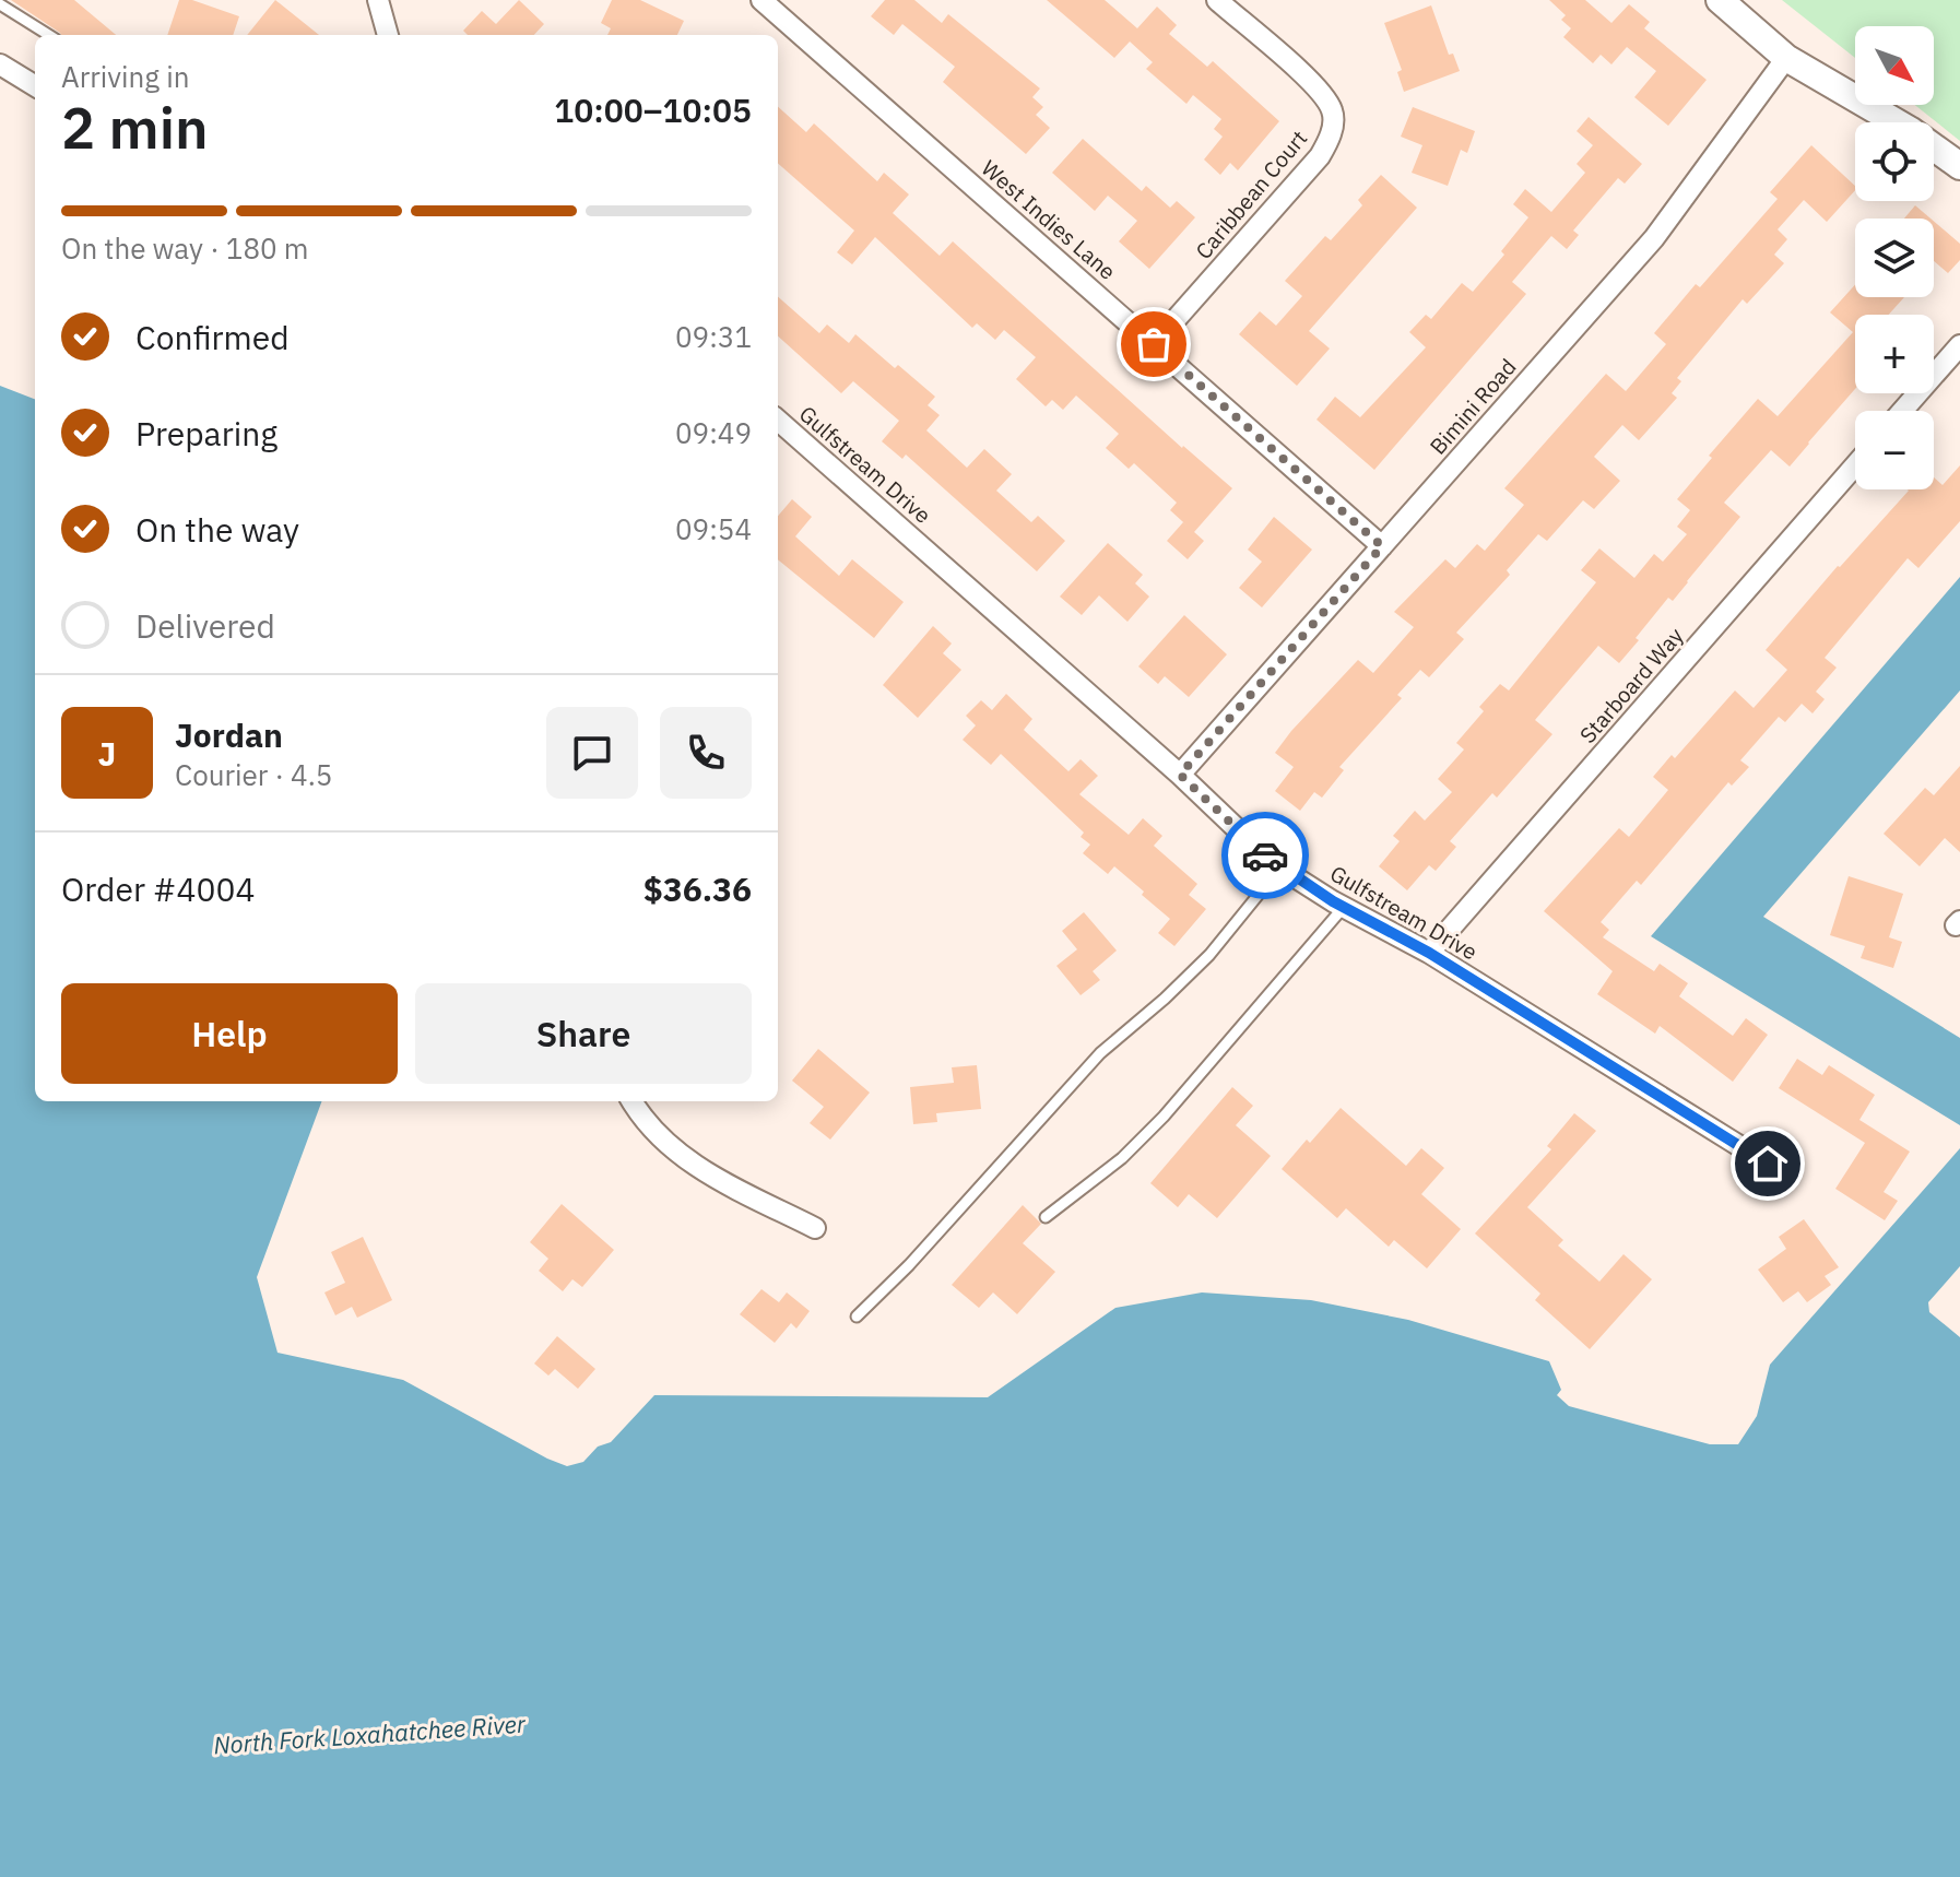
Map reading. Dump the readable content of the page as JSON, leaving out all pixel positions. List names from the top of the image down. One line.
{"streets":{"street":["Caribbean Court","West Indies Lane","Bimini Road","Gulfstream Drive","Starboard Way"]},"crossings":[["Caribbean Court","West Indies Lane"],["West Indies Lane","Bimini Road"],["Bimini Road","Gulfstream Drive"],["Gulfstream Drive","Starboard Way"]],"water":["North Fork Loxahatchee River"],"north":"bottom right","page":{"map_buttons":["+","−"],"heading":["2 min","Arriving in","10:00–10:05"],"panel":["Jordan","Courier · 4.5","Order #4004","$36.36"],"bar":"On the way · 180 m","list":[["Confirmed","09:31"],["Preparing","09:49"],["On the way","09:54"],"Delivered"],"round":"J","buttons":["Help","Share"]}}
